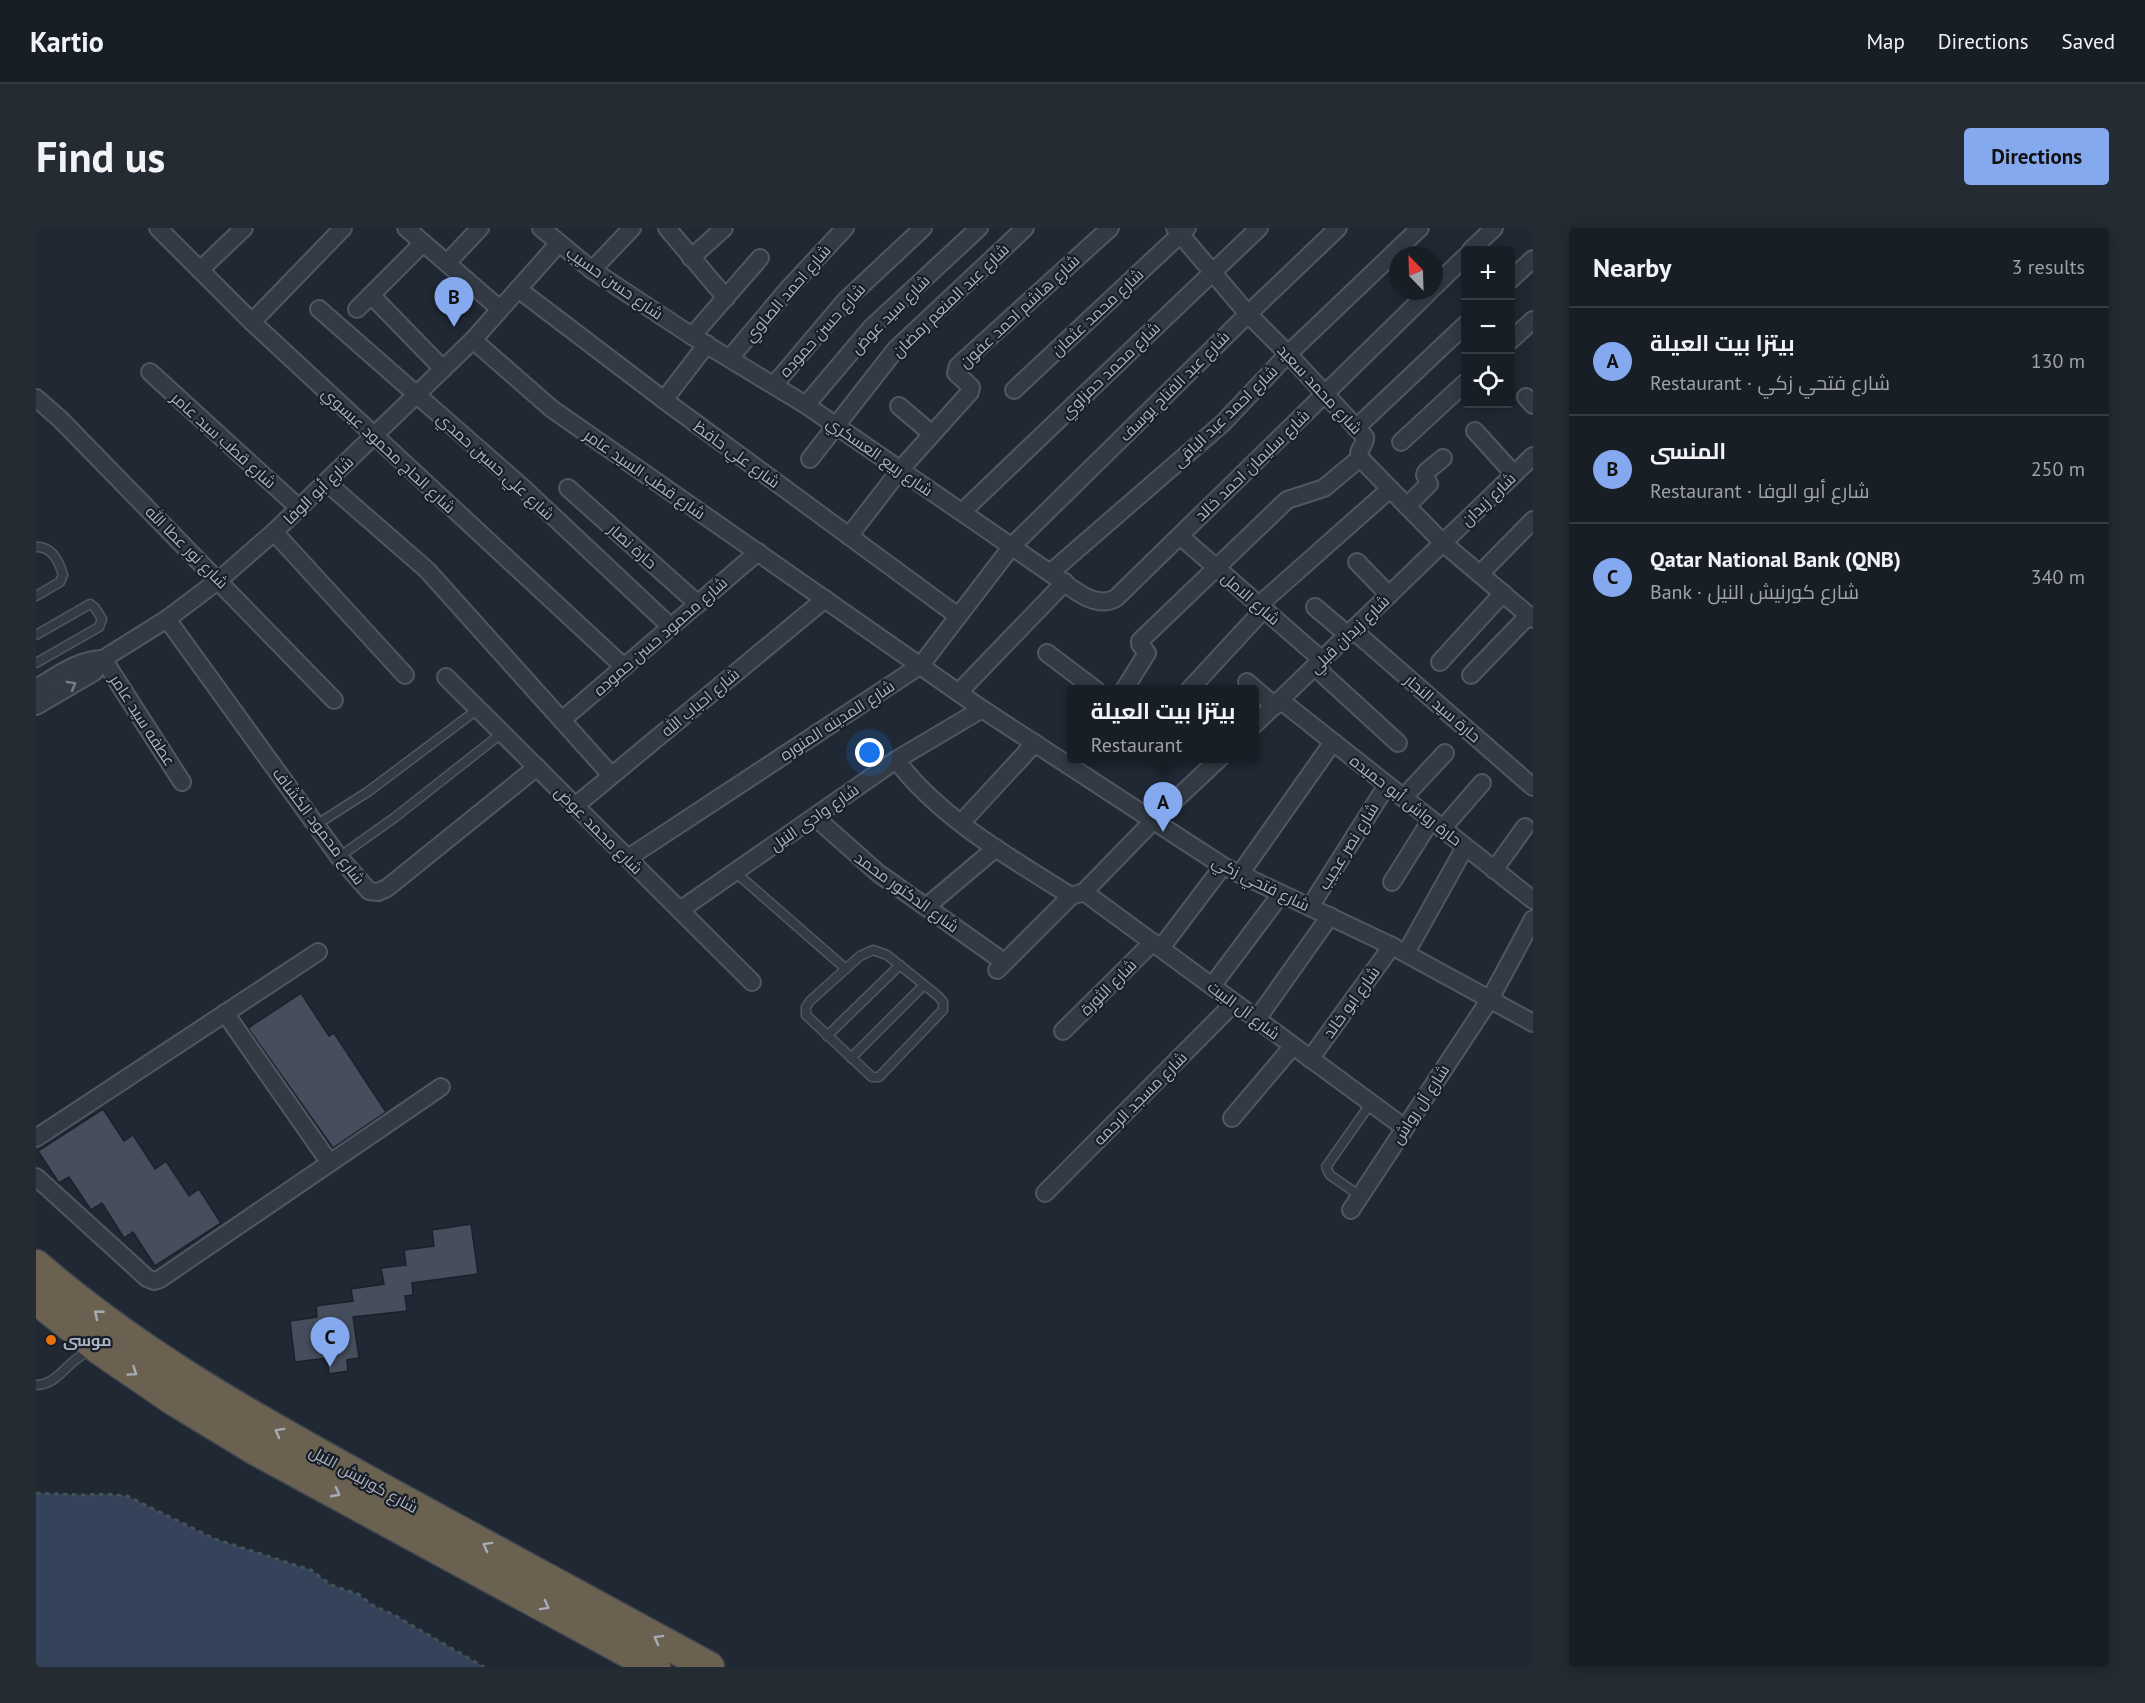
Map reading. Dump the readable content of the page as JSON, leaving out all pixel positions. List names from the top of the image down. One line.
{"streets":{"highway":["شارع كورنيش النيل"],"street":["شارع حسن حسيب","شارع احمد الصاوي","شارع عبد المنعم رمضان","شارع هاشم احمد عفون","شارع محمد عثمان","شارع سيد عوض","شارع حسن حموده","شارع محمد حمزاوي","شارع عبد الفتاح يوسف","شارع محمد سعيد","شارع احمد عبد الباقى","شارع قطب سيد عامر","شارع الحاج محمود عيسوي","شارع علي حافظ","شارع ربيع العسكري","شارع سليمان احمد خالد","شارع علي حسين حمدي","شارع قطب السيد عامر","شارع أبو الوفا","شارع زيدان","حارة نصار","شارع نور عطا الله","شارع الامل","شارع زيدان قبلي","شارع محمود حسن حموده","شارع احباب الله","حارة سيد النجار","عطفه سيد عامر","شارع المدينه المنوره","حارة رواش أبو حميده","شارع وادى النيل","شارع محمود الكشاف","شارع محمد عوض","شارع نصر عجيب","شارع فتحي زكي","شارع الدكتور محمد","شارع الثورة","شارع ابو خالد","شارع آل البيت","شارع مسجد الرحمه","شارع آل رواش"]},"crossings":[["شارع حسن حسيب","شارع ربيع العسكري"],["شارع حسن حسيب","شارع أبو الوفا"],["شارع احمد الصاوي","شارع ربيع العسكري"],["شارع عبد المنعم رمضان","شارع ربيع العسكري"],["شارع هاشم احمد عفون","شارع علي حافظ"],["شارع هاشم احمد عفون","شارع ربيع العسكري"],["شارع محمد عثمان","شارع محمد سعيد"],["شارع سيد عوض","شارع ربيع العسكري"],["شارع حسن حموده","شارع ربيع العسكري"],["شارع محمد حمزاوي","شارع محمد سعيد"],["شارع محمد حمزاوي","شارع ربيع العسكري"],["شارع عبد الفتاح يوسف","شارع محمد سعيد"],["شارع عبد الفتاح يوسف","شارع ربيع العسكري"],["شارع عبد الفتاح يوسف","شارع المدينه المنوره"],["شارع محمد سعيد","شارع احمد عبد الباقى"],["شارع محمد سعيد","شارع سليمان احمد خالد"],["شارع محمد سعيد","شارع زيدان"],["شارع محمد سعيد","شارع زيدان قبلي"],["شارع احمد عبد الباقى","شارع ربيع العسكري"],["شارع قطب سيد عامر","شارع أبو الوفا"],["شارع الحاج محمود عيسوي","شارع أبو الوفا"],["شارع الحاج محمود عيسوي","شارع محمود حسن حموده"],["شارع علي حافظ","شارع أبو الوفا"],["شارع علي حافظ","شارع المدينه المنوره"],["شارع ربيع العسكري","شارع سليمان احمد خالد"],["شارع ربيع العسكري","شارع المدينه المنوره"],["شارع سليمان احمد خالد","شارع الامل"],["شارع علي حسين حمدي","شارع أبو الوفا"],["شارع علي حسين حمدي","شارع محمود حسن حموده"],["شارع قطب السيد عامر","شارع أبو الوفا"],["شارع قطب السيد عامر","شارع محمود حسن حموده"],["شارع قطب السيد عامر","شارع احباب الله"],["شارع قطب السيد عامر","شارع فتحي زكي"],["شارع أبو الوفا","شارع نور عطا الله"],["شارع أبو الوفا","عطفه سيد عامر"],["شارع أبو الوفا","شارع محمود الكشاف"],["شارع زيدان","شارع زيدان قبلي"],["حارة نصار","شارع محمود حسن حموده"],["شارع الامل","شارع زيدان قبلي"],["شارع زيدان قبلي","حارة سيد النجار"],["شارع زيدان قبلي","حارة رواش أبو حميده"],["شارع احباب الله","شارع محمد عوض"],["شارع احباب الله","شارع فتحي زكي"],["شارع المدينه المنوره","شارع محمد عوض"],["شارع المدينه المنوره","شارع فتحي زكي"],["حارة رواش أبو حميده","شارع نصر عجيب"],["حارة رواش أبو حميده","شارع ابو خالد"],["شارع وادى النيل","شارع محمد عوض"],["شارع وادى النيل","شارع فتحي زكي"],["شارع وادى النيل","شارع الدكتور محمد"],["شارع وادى النيل","شارع آل البيت"],["شارع محمود الكشاف","شارع محمد عوض"],["شارع نصر عجيب","شارع فتحي زكي"],["شارع فتحي زكي","شارع الثورة"],["شارع فتحي زكي","شارع ابو خالد"],["شارع فتحي زكي","شارع آل رواش"],["شارع الدكتور محمد","شارع آل البيت"],["شارع الثورة","شارع آل البيت"],["شارع ابو خالد","شارع آل البيت"],["شارع آل البيت","شارع مسجد الرحمه"],["شارع آل البيت","شارع آل رواش"]],"places":["موسى"],"north":"top left","page":{"header":"Kartio","nav":["Map","Directions","Saved"],"buttons":"Directions","title":"Find us","heading":["Nearby","3 results"],"map_buttons":["+","−"],"pins":["B","A","C"],"list":[{"mark":"A","name":"بيتزا بيت العيلة","note":"Restaurant · شارع فتحي زكي","value":"130 m"},{"mark":"B","name":"المنسى","note":"Restaurant · شارع أبو الوفا","value":"250 m"},{"mark":"C","name":"Qatar National Bank (QNB)","note":"Bank · شارع كورنيش النيل","value":"340 m"}],"popup":["بيتزا بيت العيلة","Restaurant"]}}
